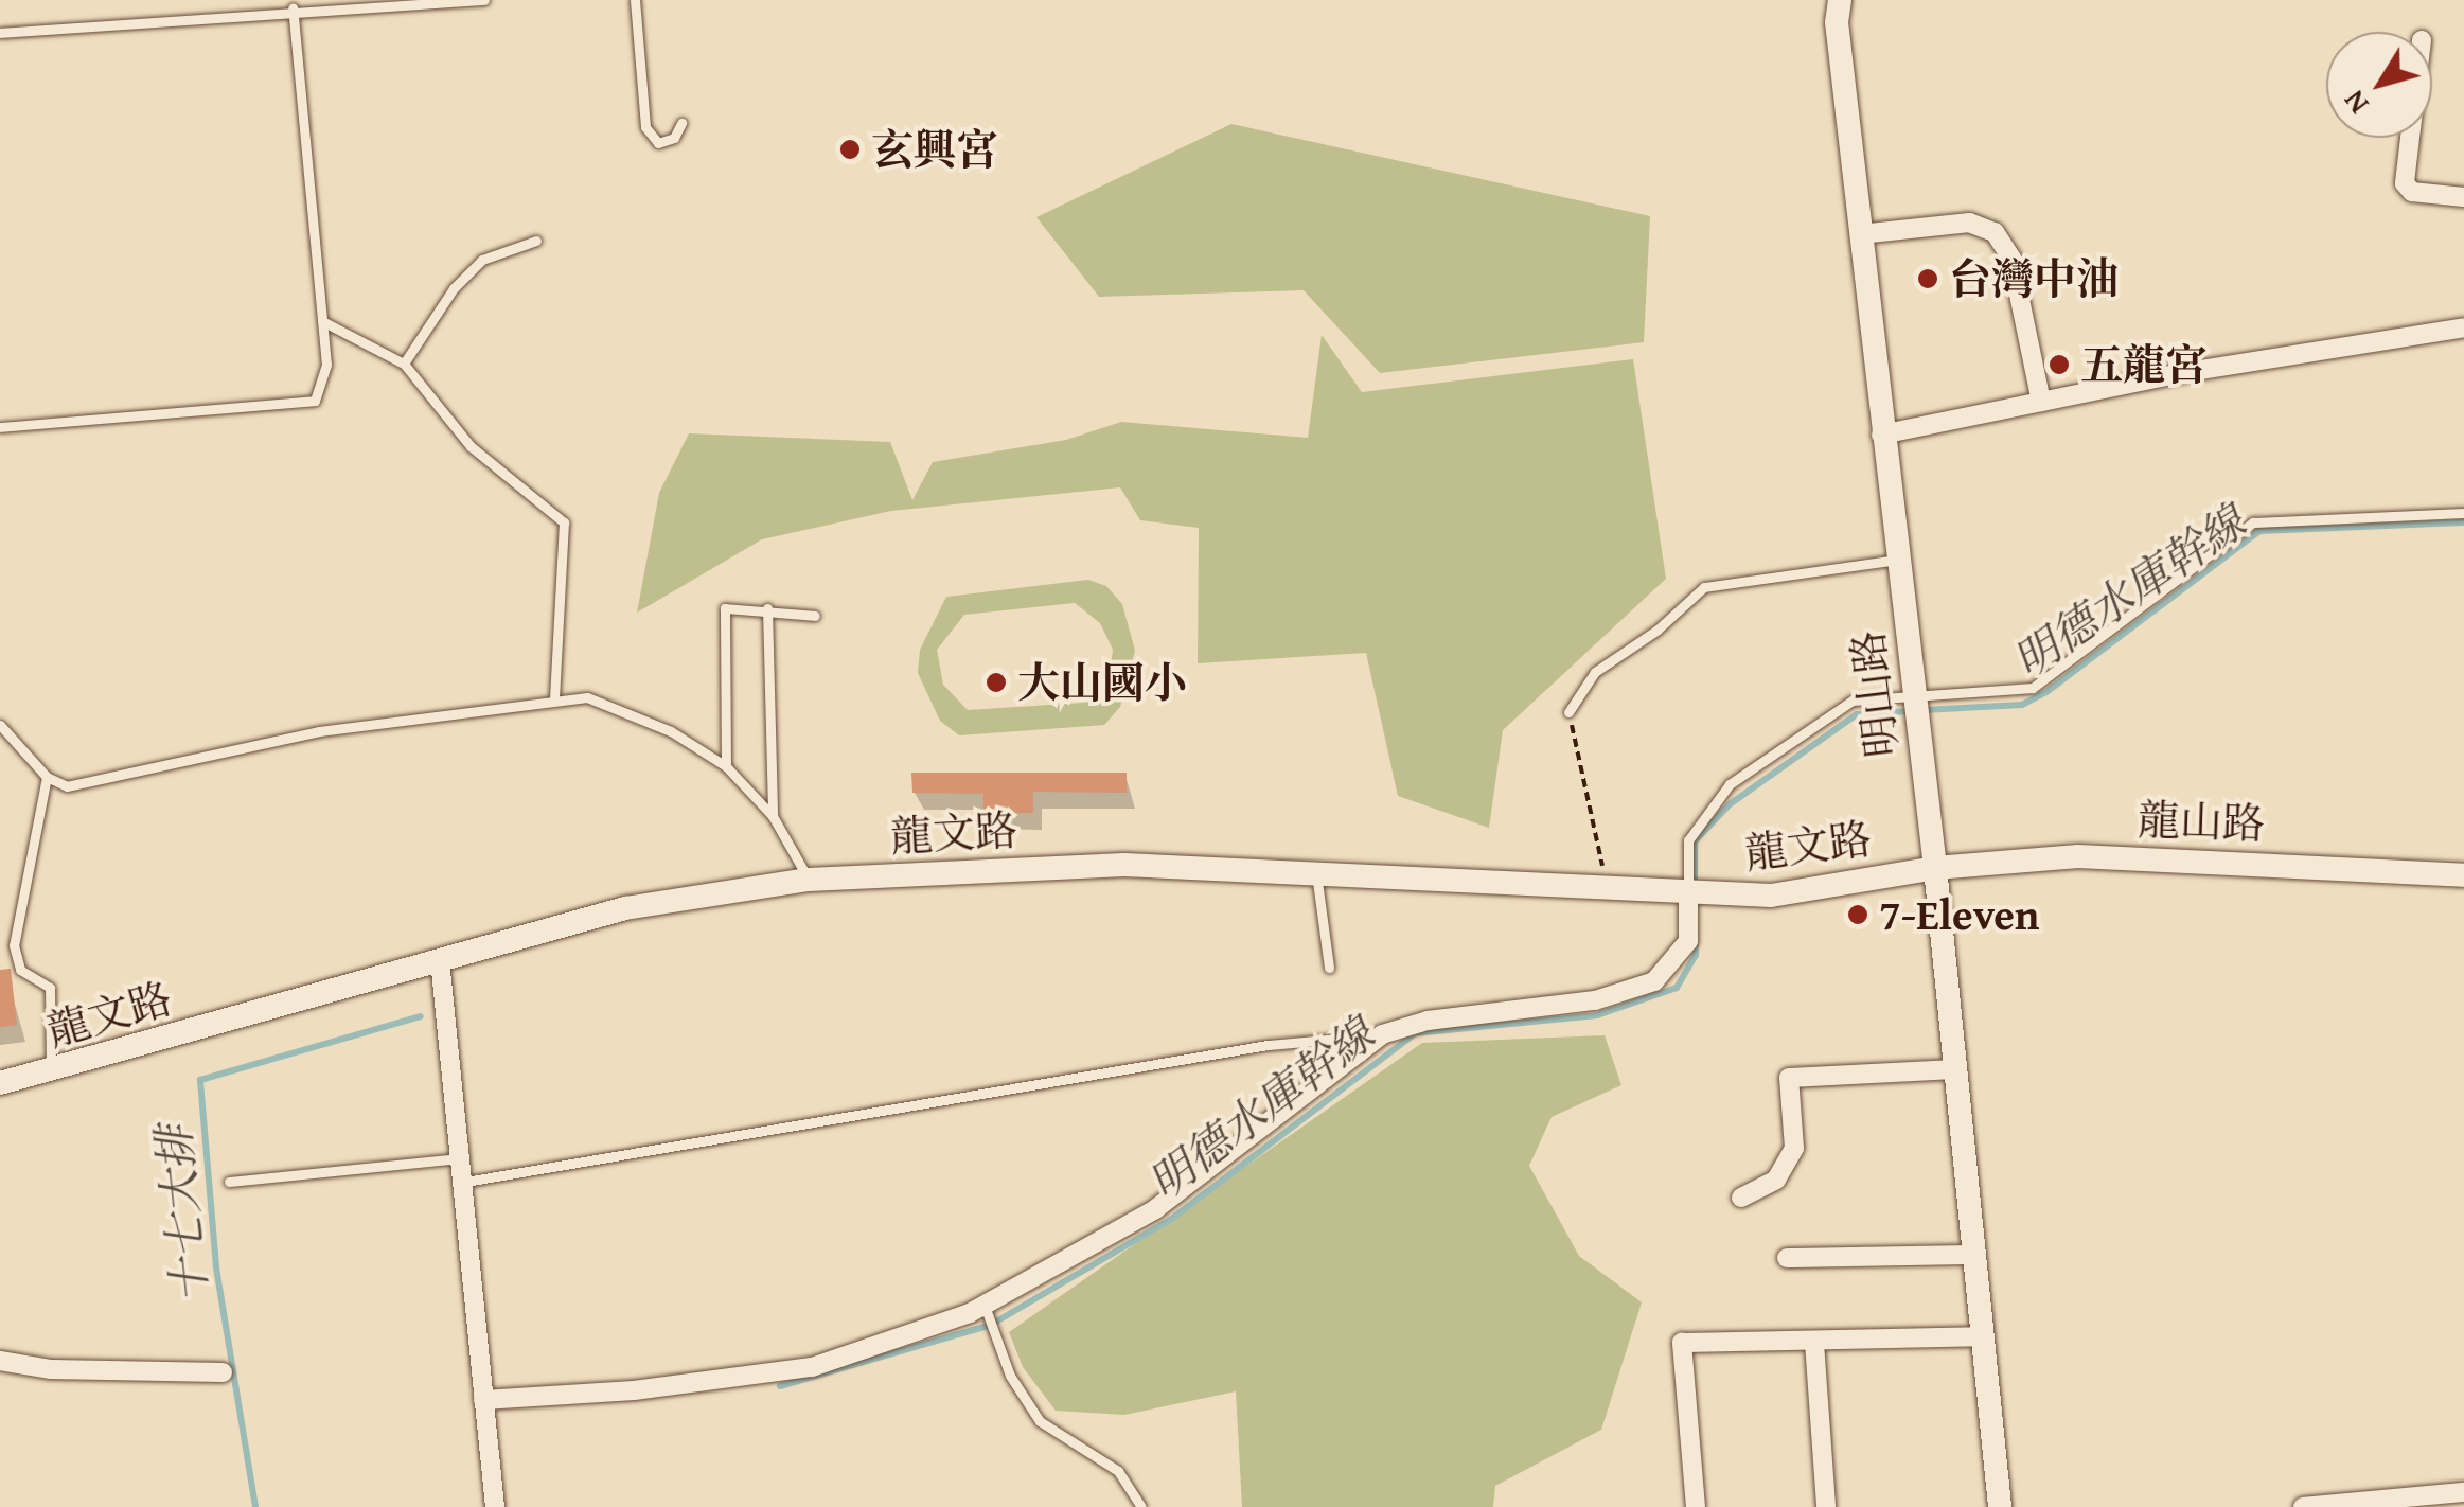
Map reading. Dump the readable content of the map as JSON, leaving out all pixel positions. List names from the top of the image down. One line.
{"streets":{"street":["明山路","龍山路","龍文路"]},"crossings":[["明山路","龍山路"],["明山路","龍文路"],["龍山路","龍文路"]],"water":["明德水庫幹線","十七大排"],"places":["玄興宮","台灣中油","五龍宮","大山國小","7-Eleven"],"north":"bottom left"}
